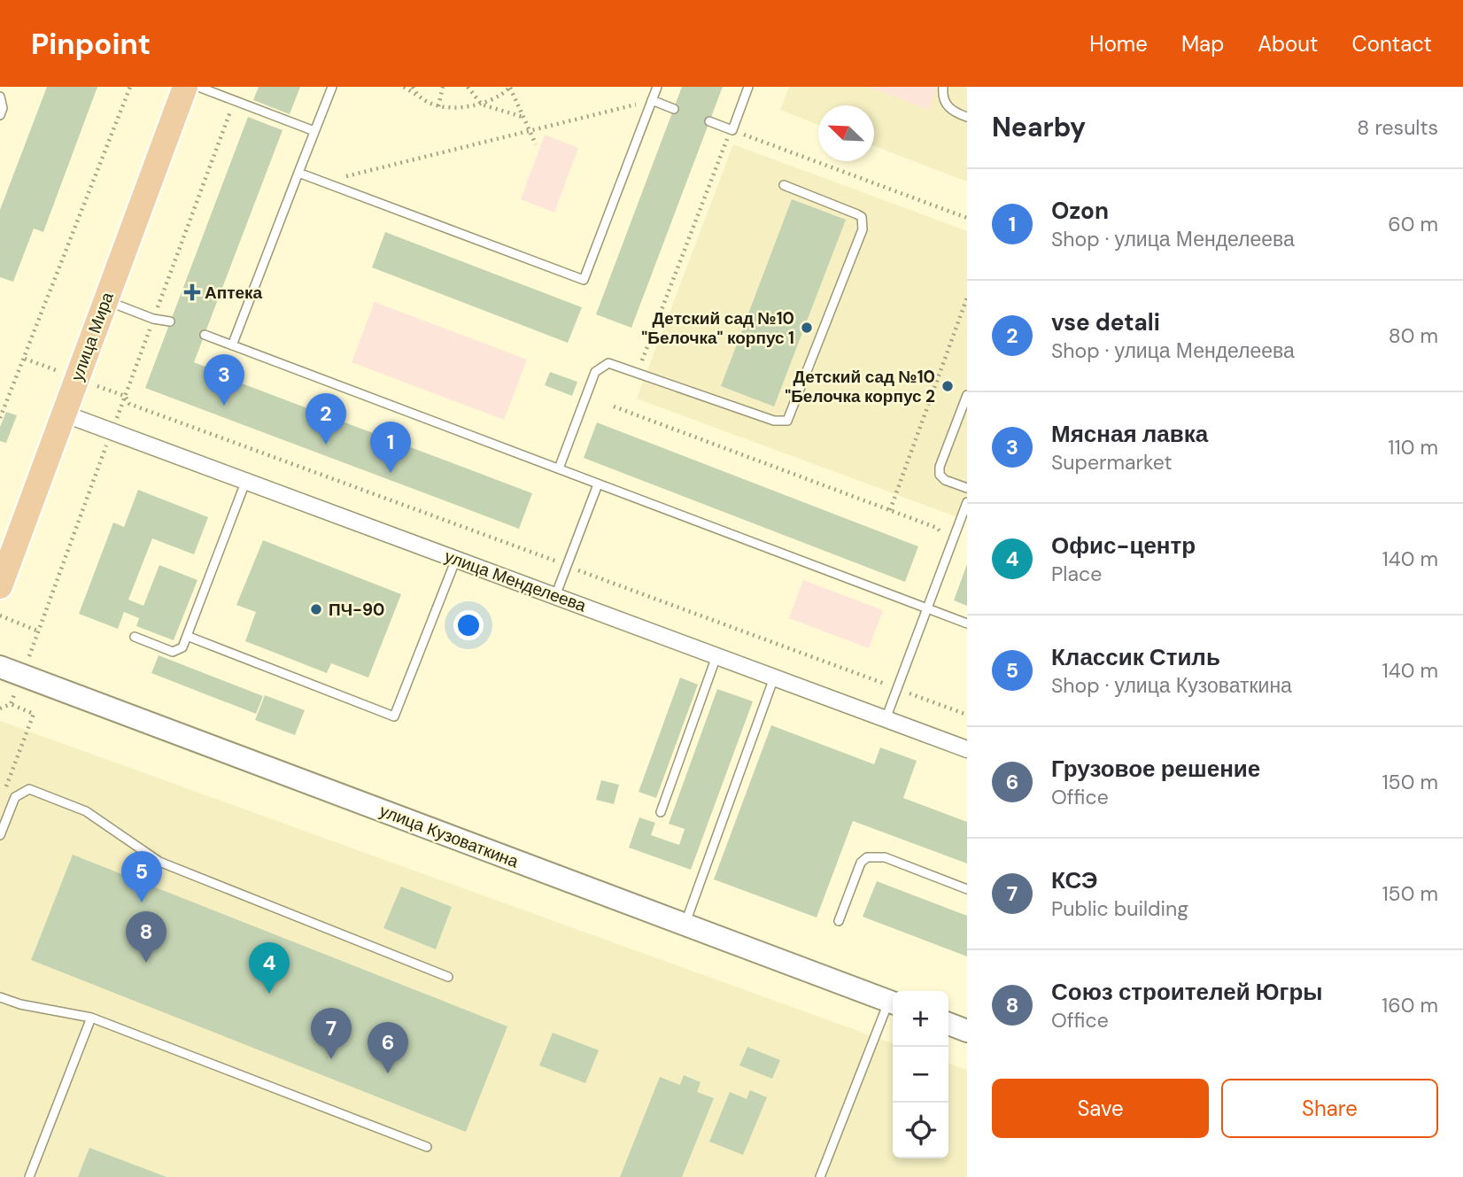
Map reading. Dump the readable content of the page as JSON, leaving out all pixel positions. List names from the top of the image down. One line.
{"streets":{"main road":["улица Мира","улица Кузоваткина"],"street":["улица Менделеева"]},"crossings":[["улица Мира","улица Менделеева"]],"places":{"health":["Аптека"],"other":["Детский сад №10 \"Белочка\" корпус 1","Детский сад №10 \"Белочка корпус 2","ПЧ-90"]},"north":"top left","page":{"header":"Pinpoint","nav":["Home","Map","About","Contact"],"heading":["Nearby","8 results"],"list":[{"mark":"1","name":"Ozon","note":"Shop · улица Менделеева","value":"60 m"},{"mark":"2","name":"vse detali","note":"Shop · улица Менделеева","value":"80 m"},{"mark":"3","name":"Мясная лавка","note":"Supermarket","value":"110 m"},{"mark":"4","name":"Офис-центр","note":"Place","value":"140 m"},{"mark":"5","name":"Классик Стиль","note":"Shop · улица Кузоваткина","value":"140 m"},{"mark":"6","name":"Грузовое решение","note":"Office","value":"150 m"},{"mark":"7","name":"КСЭ","note":"Public building","value":"150 m"},{"mark":"8","name":"Союз строителей Югры","note":"Office","value":"160 m"}],"pins":["3","2","1","5","8","4","7","6"],"map_buttons":["+","−"],"buttons":["Save","Share"]}}
